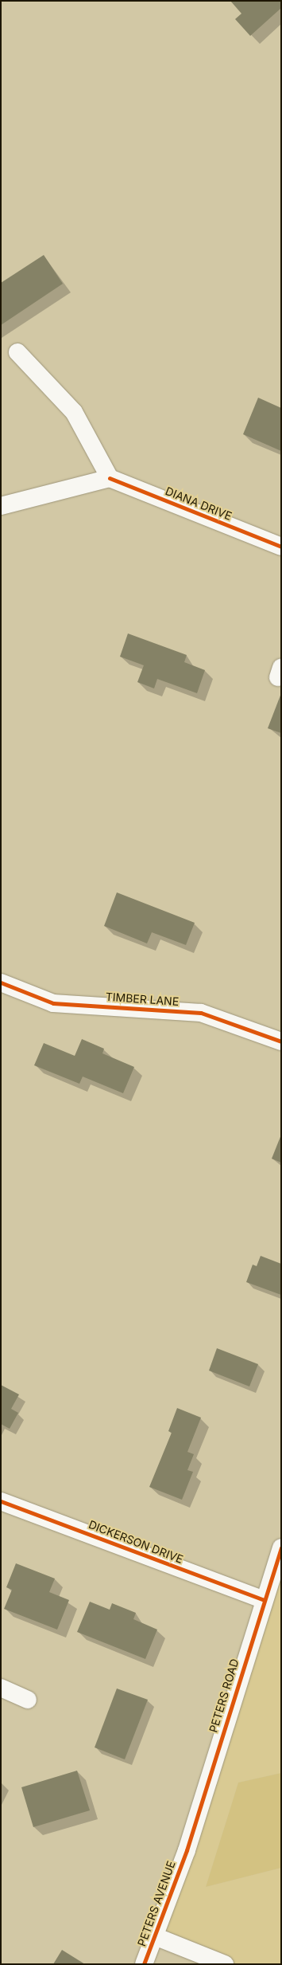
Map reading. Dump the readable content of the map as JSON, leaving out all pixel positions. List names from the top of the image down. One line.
{"streets":{"street":["DIANA DRIVE","TIMBER LANE","DICKERSON DRIVE","PETERS ROAD","PETERS AVENUE"]},"crossings":[["DICKERSON DRIVE","PETERS ROAD"],["PETERS ROAD","PETERS AVENUE"]]}
